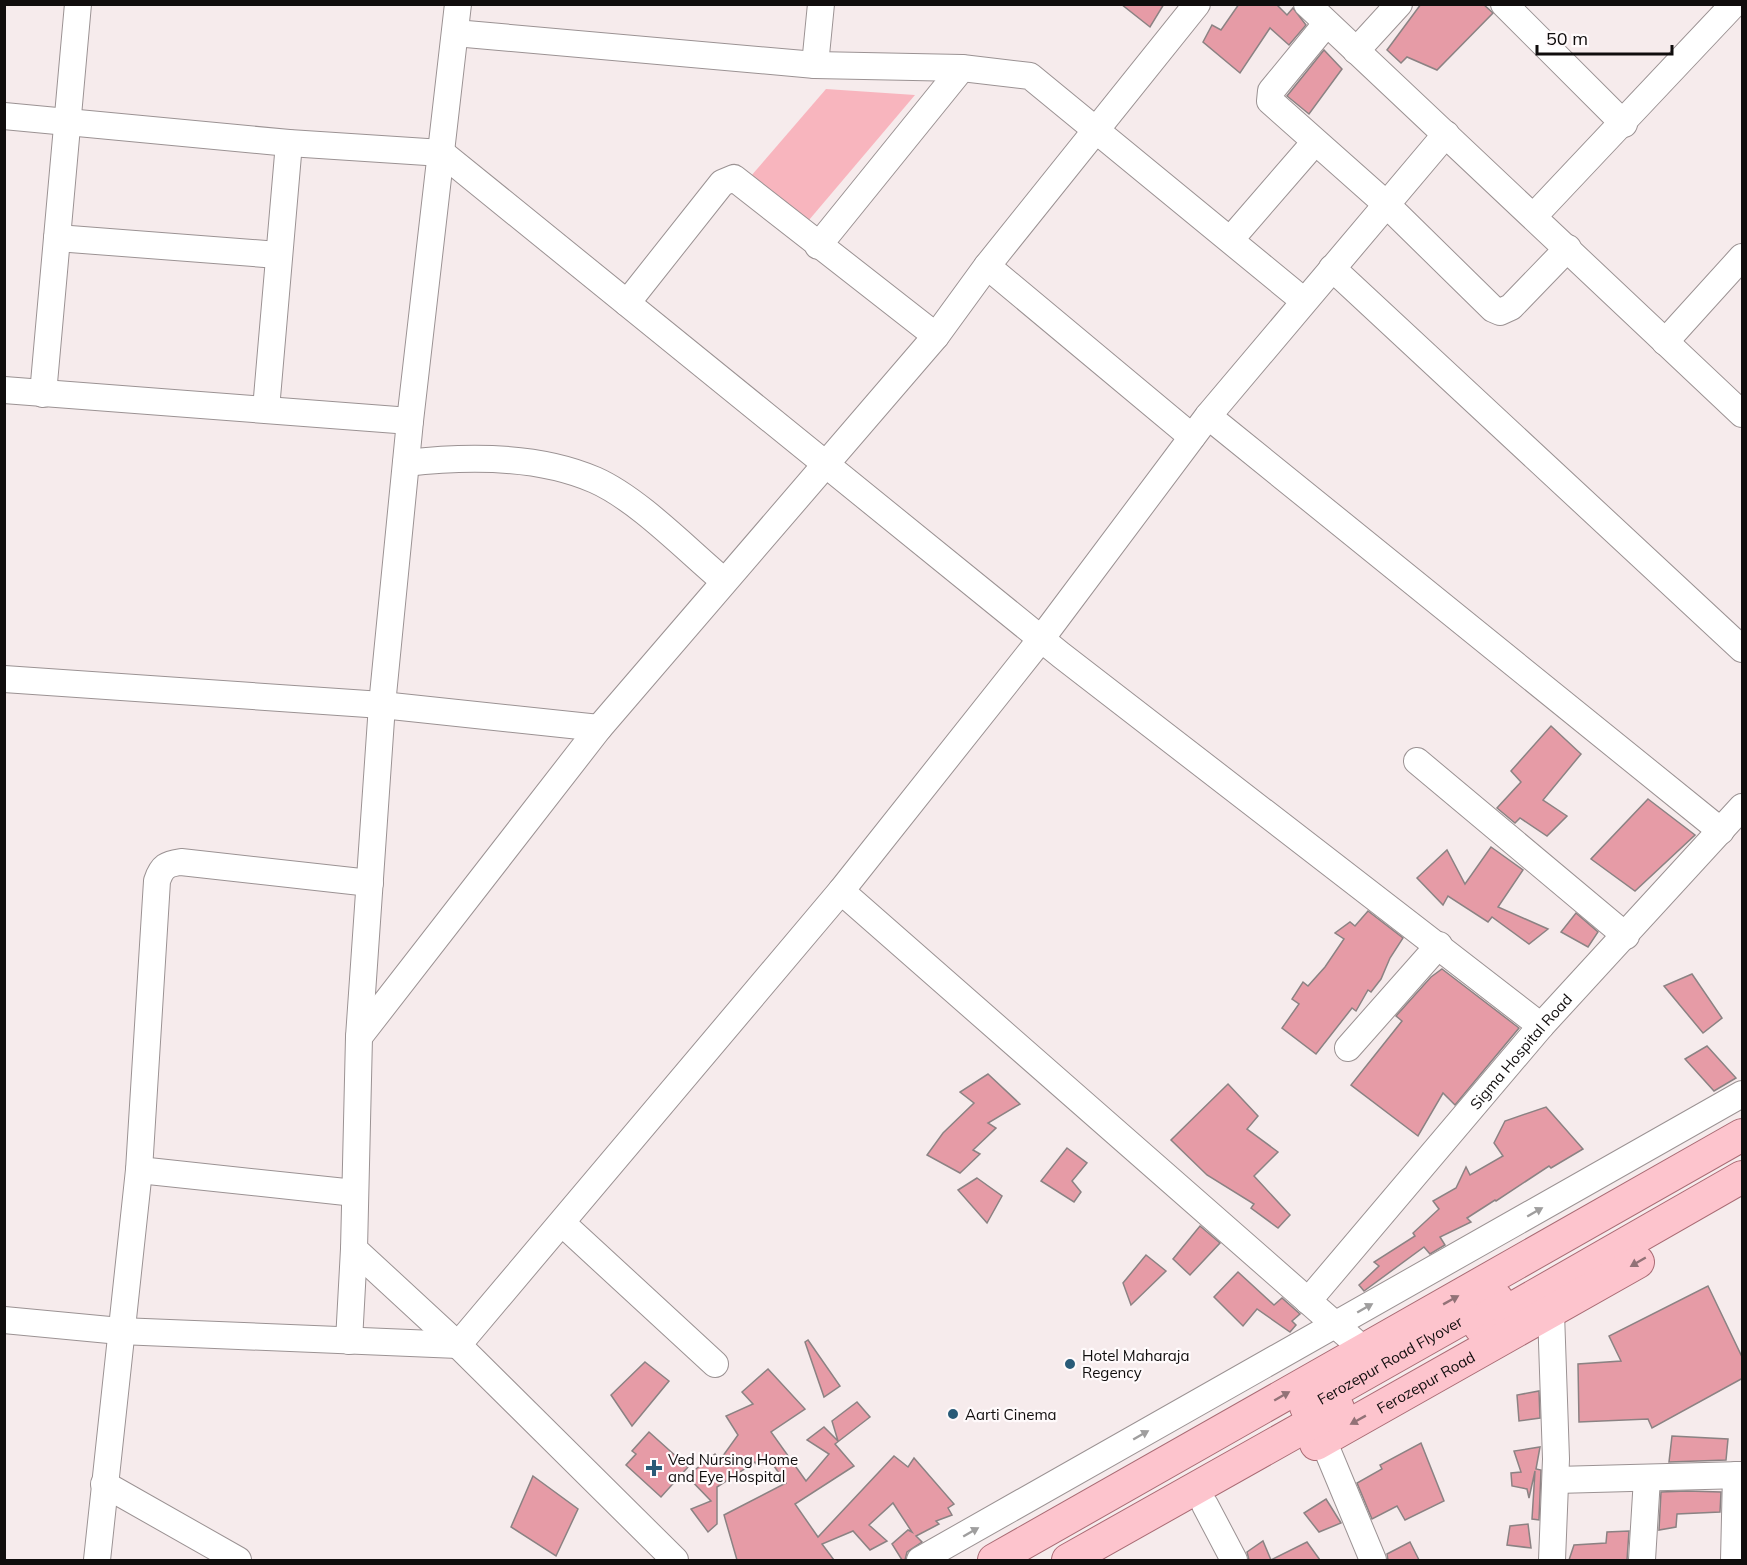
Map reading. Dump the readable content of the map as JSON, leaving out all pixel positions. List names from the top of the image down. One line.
{"streets":{"main road":["Ferozepur Road Flyover","Ferozepur Road"],"street":["Sigma Hospital Road"]},"places":{"other":["Hotel Maharaja Regency","Aarti Cinema"],"health":["Ved Nursing Home and Eye Hospital"]},"scale_bar":"50 m"}
